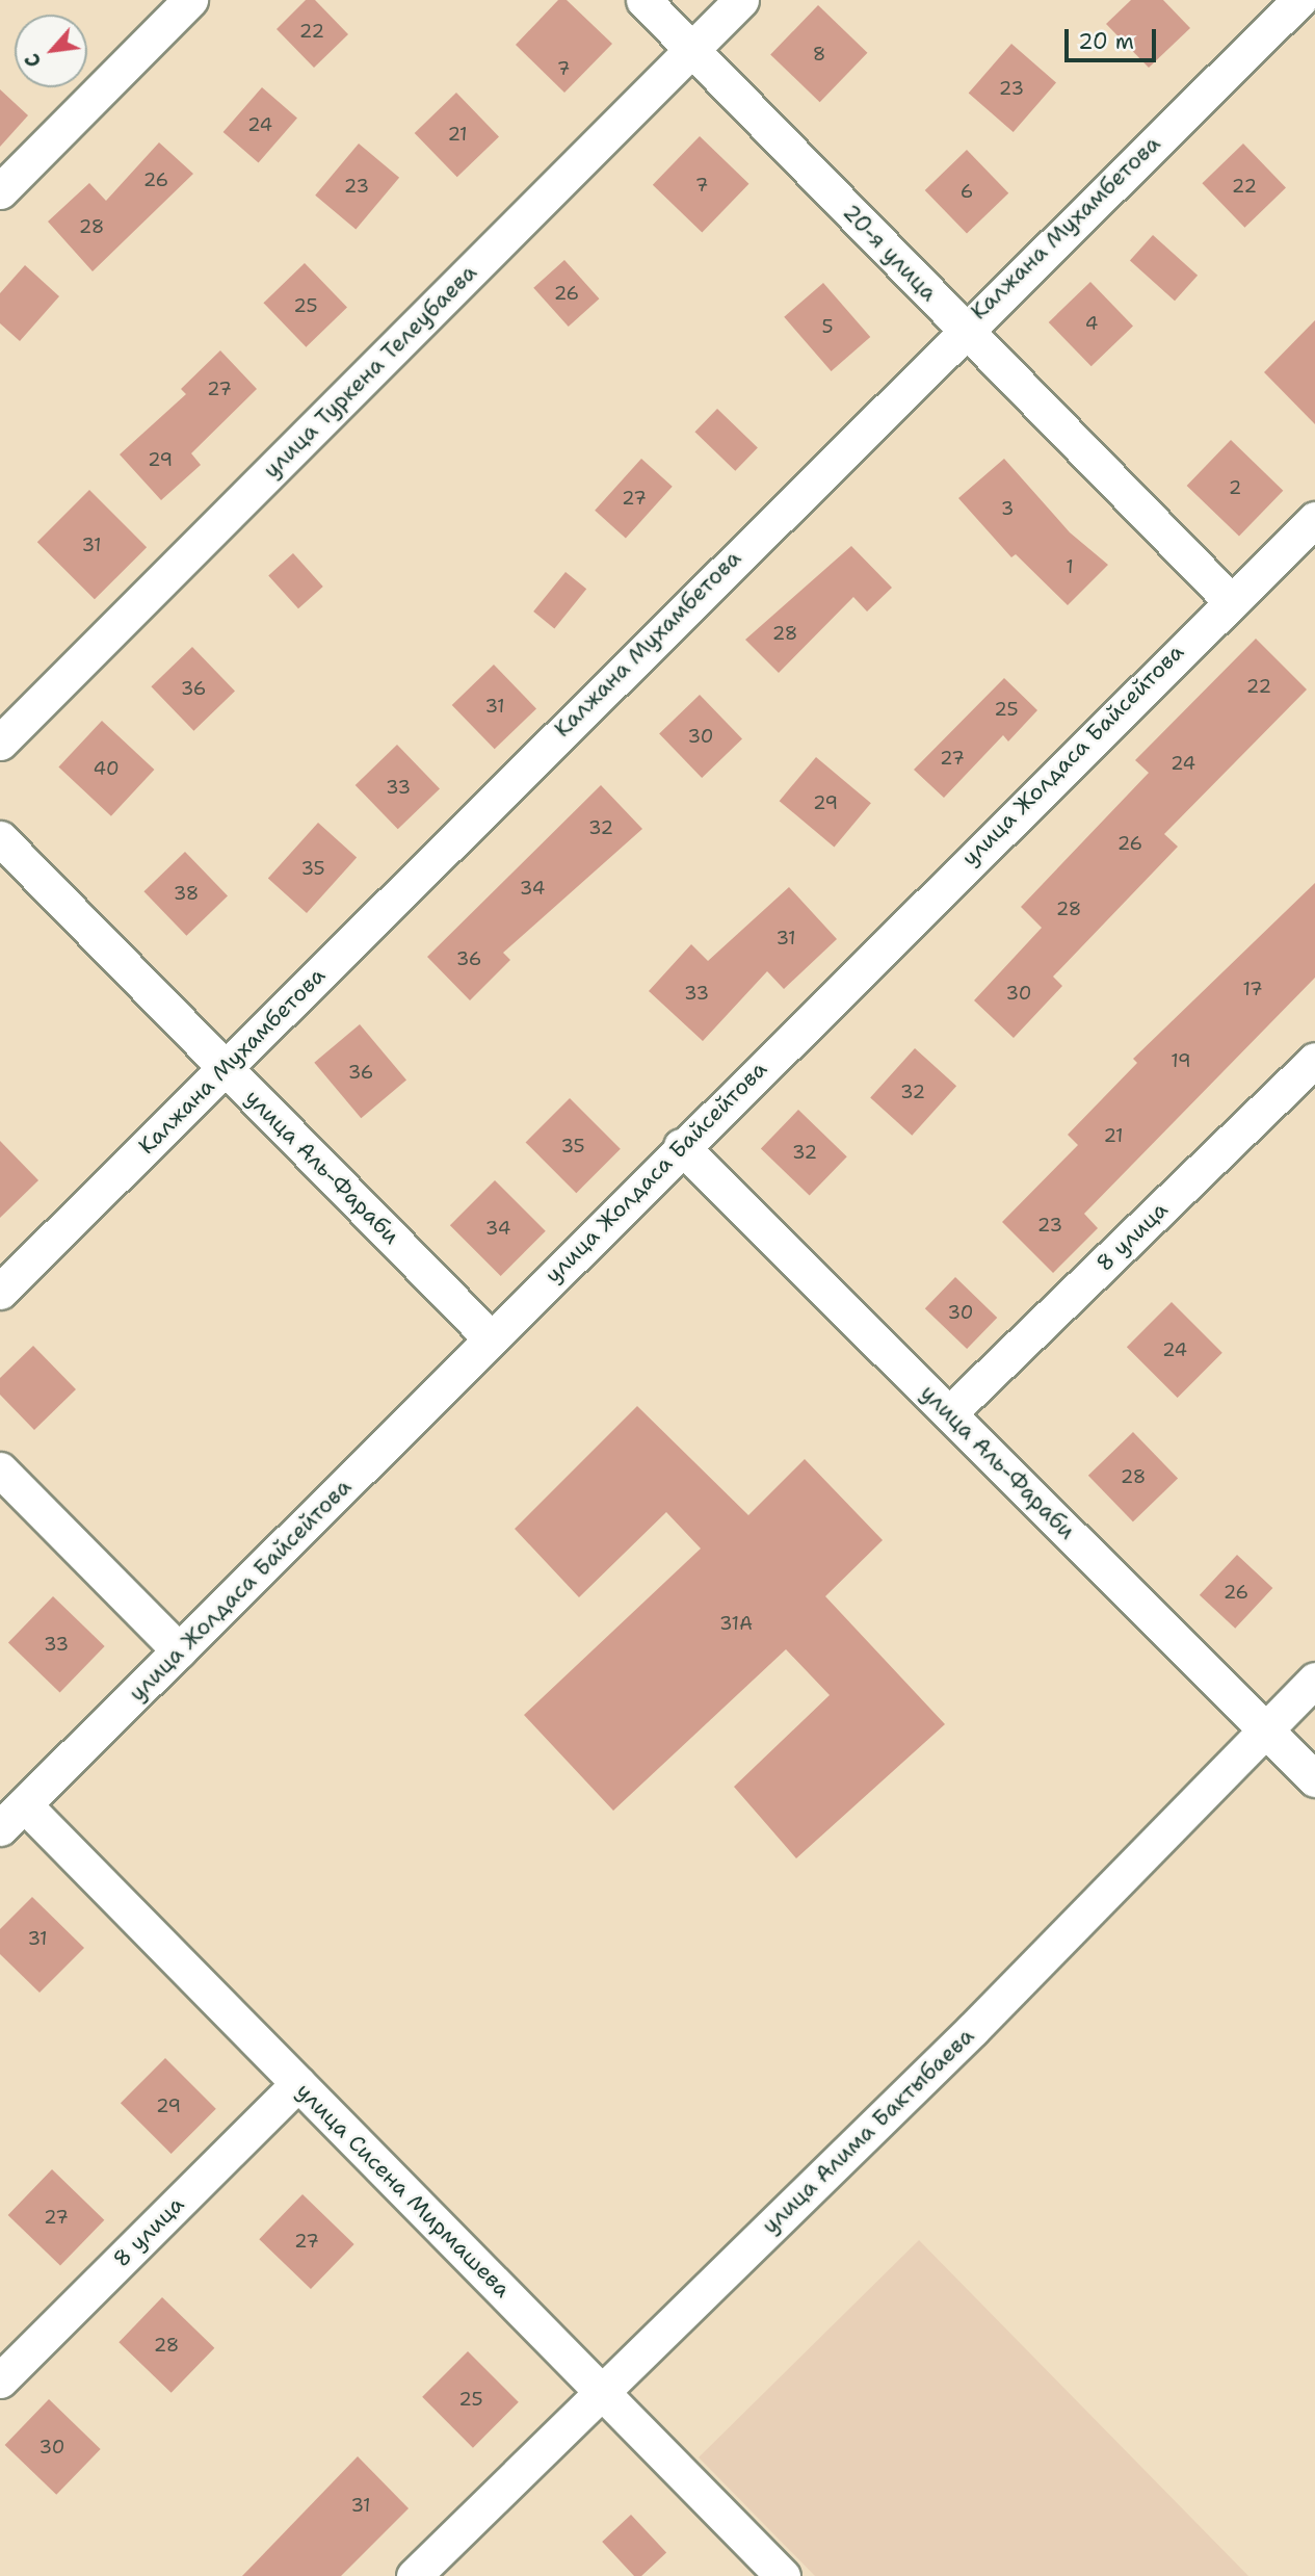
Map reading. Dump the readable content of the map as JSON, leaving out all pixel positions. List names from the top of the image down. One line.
{"streets":{"street":["Калжана Мухамбетова","20-я улица","улица Туркена Телеубаева","улица Жолдаса Байсейтова","улица Аль-Фараби","8 улица","улица Алима Бактыбаева","улица Сисена Мирмашева"]},"crossings":[["Калжана Мухамбетова","20-я улица"],["Калжана Мухамбетова","улица Аль-Фараби"],["20-я улица","улица Туркена Телеубаева"],["20-я улица","улица Жолдаса Байсейтова"],["улица Жолдаса Байсейтова","улица Аль-Фараби"],["улица Жолдаса Байсейтова","улица Сисена Мирмашева"],["улица Аль-Фараби","8 улица"],["улица Аль-Фараби","улица Алима Бактыбаева"],["8 улица","улица Сисена Мирмашева"],["улица Алима Бактыбаева","улица Сисена Мирмашева"]],"house_numbers":["22","8","7","23","24","21","26","7","23","22","6","28","26","25","4","5","27","29","2","27","3","31","1","28","22","36","31","25","30","27","24","40","33","29","32","26","35","34","38","28","31","36","17","33","30","19","36","32","21","35","32","23","34","30","24","28","26","31А","33","31","29","27","27","28","25","30","31"],"scale_bar":"20 m","north":"bottom left"}
